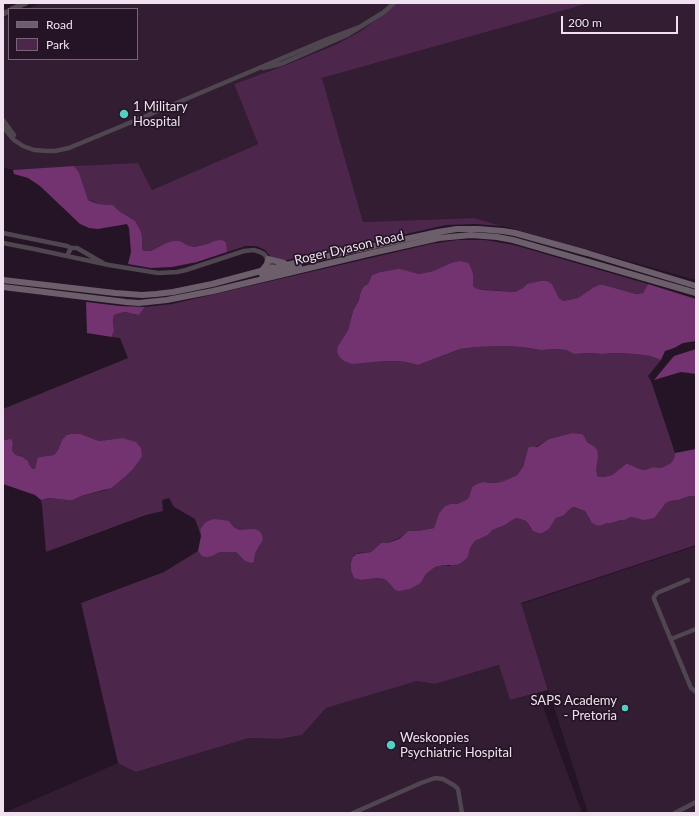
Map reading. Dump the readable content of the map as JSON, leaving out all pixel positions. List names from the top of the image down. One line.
{"streets":{"main road":["Roger Dyason Road"]},"places":["1 Military Hospital","SAPS Academy - Pretoria","Weskoppies Psychiatric Hospital"],"legend":["Road","Park"],"scale_bar":"200 m"}
